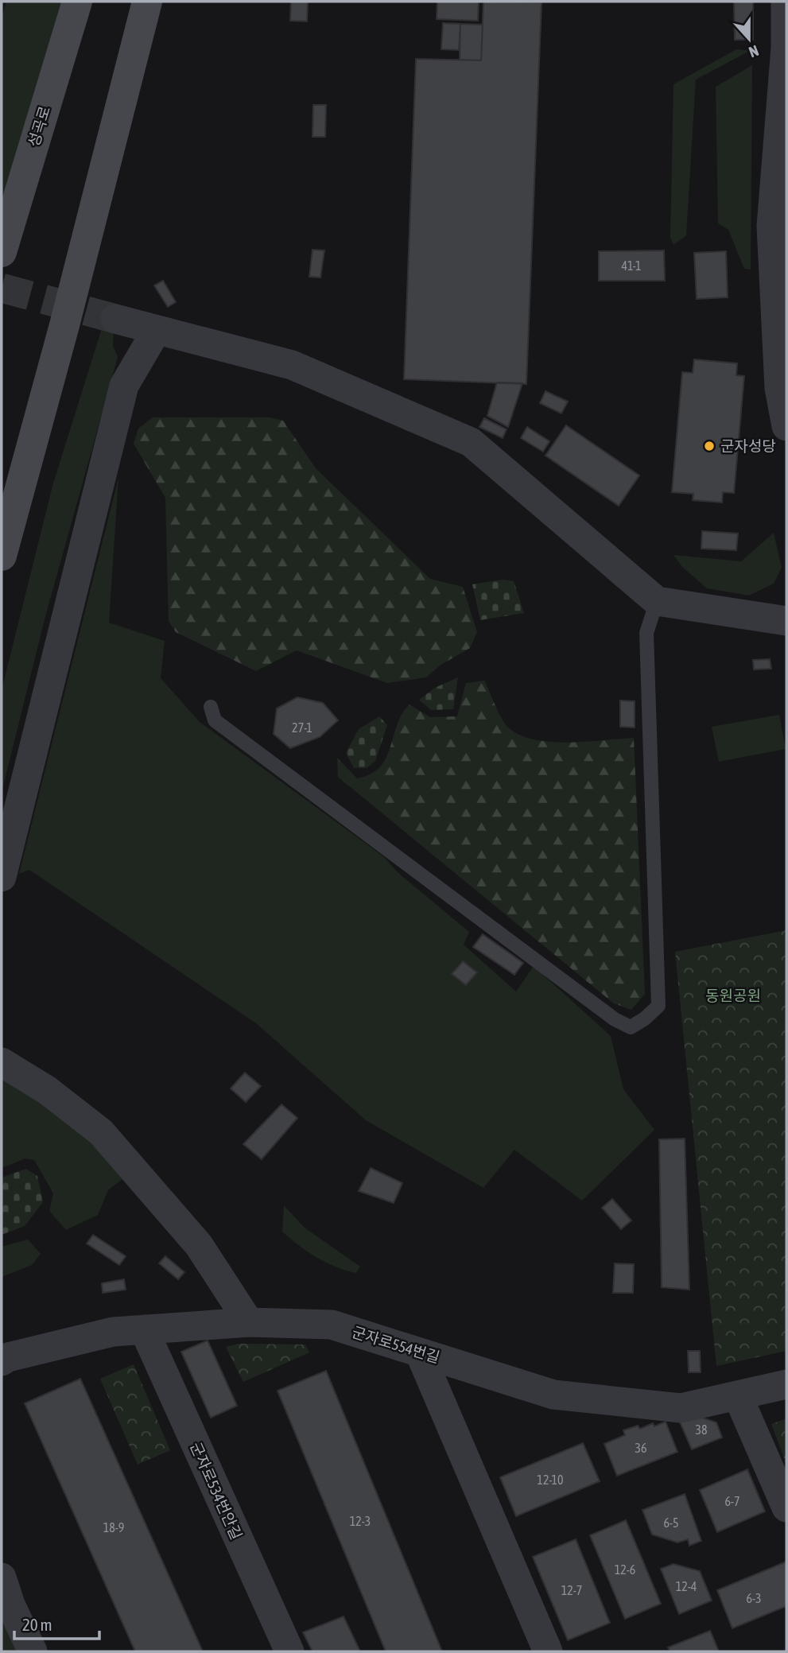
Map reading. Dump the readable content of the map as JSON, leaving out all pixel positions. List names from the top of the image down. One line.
{"streets":{"main road":["성곡로"],"street":["군자로554번길","군자로534번안길"]},"crossings":[["군자로554번길","군자로534번안길"]],"parks":["동원공원"],"places":["군자성당"],"house_numbers":["41-1","27-1","38","36","12-10","6-7","12-3","6-5","18-9","12-6","12-4","12-7","6-3"],"scale_bar":"20 m","north":"bottom"}
